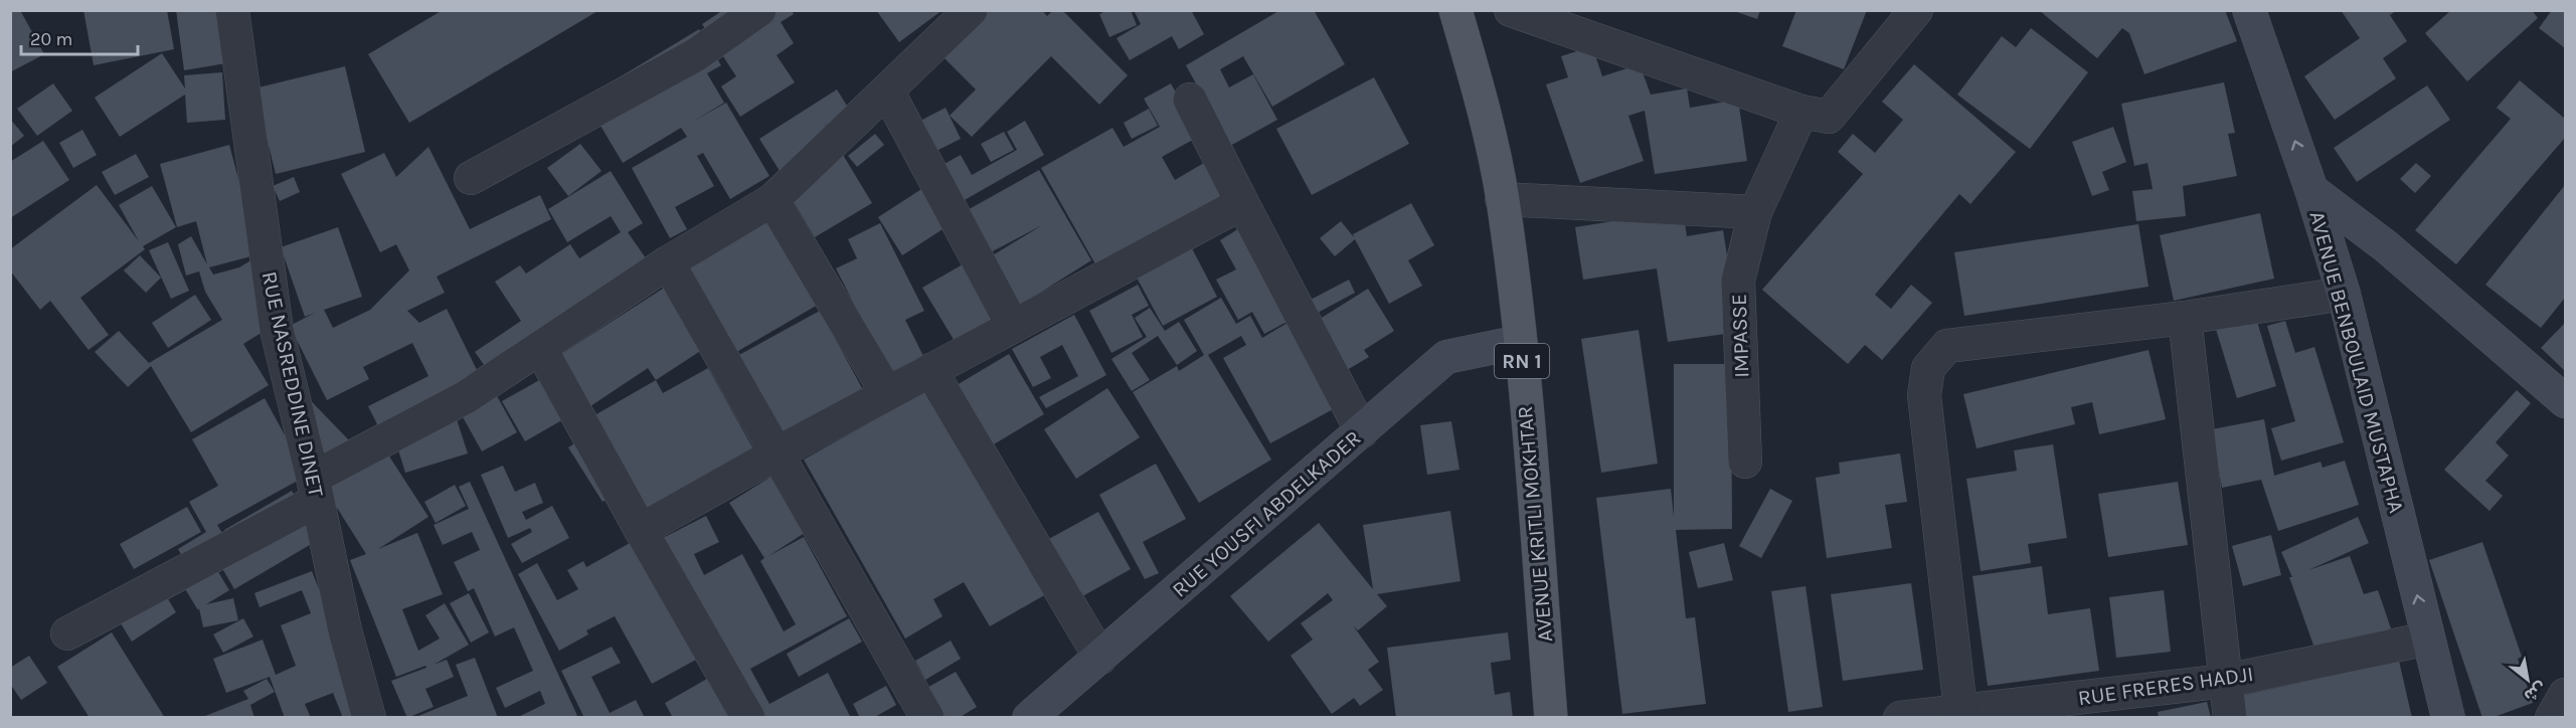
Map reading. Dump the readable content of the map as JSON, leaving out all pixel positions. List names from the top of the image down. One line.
{"streets":{"main road":["RN 1","AVENUE BENBOULAID MUSTAPHA","RUE YOUSFI ABDELKADER","AVENUE KRITLI MOKHTAR"],"street":["IMPASSE","RUE NASREDDINE DINET","RUE FRERES HADJI"]},"crossings":[["AVENUE BENBOULAID MUSTAPHA","RUE FRERES HADJI"],["RUE YOUSFI ABDELKADER","AVENUE KRITLI MOKHTAR"]],"one_way":["AVENUE BENBOULAID MUSTAPHA"],"scale_bar":"20 m","north":"bottom right"}
